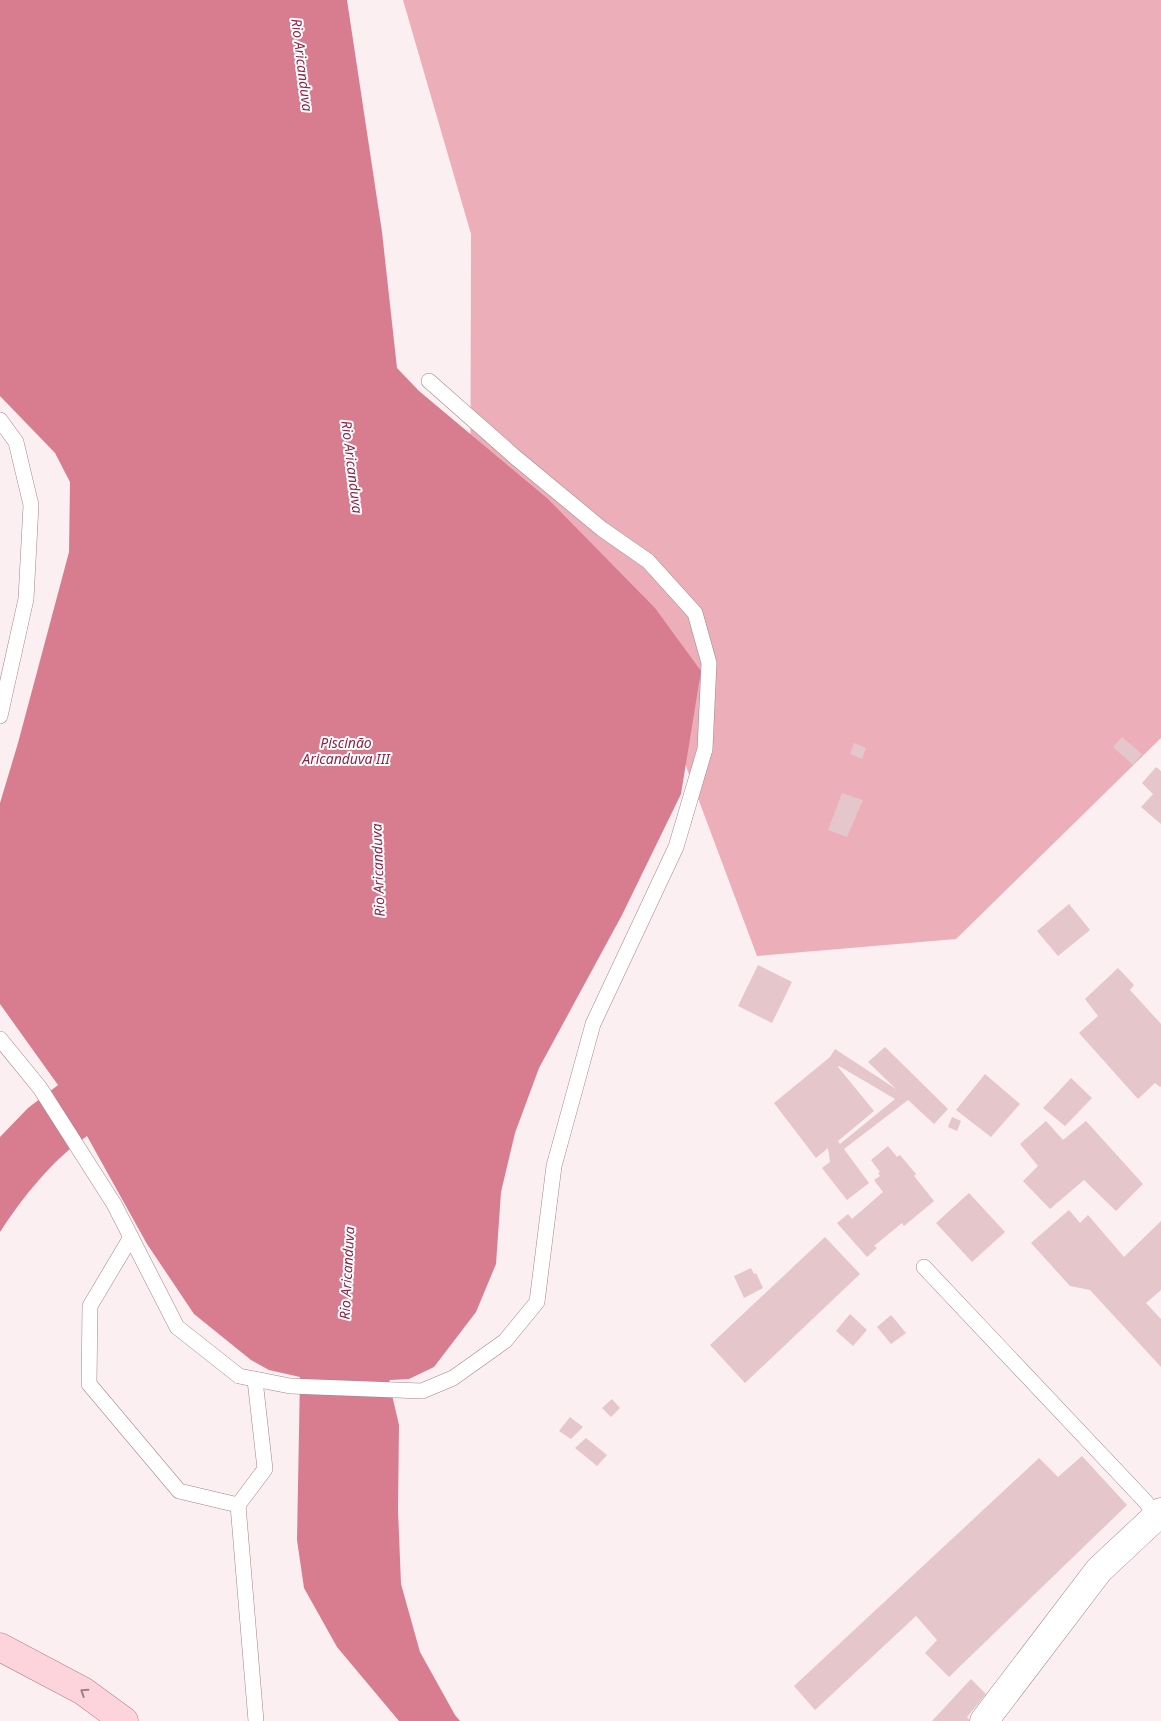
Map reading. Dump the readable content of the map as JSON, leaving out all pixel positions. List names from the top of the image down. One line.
{"water":["Rio Aricanduva","Piscinão Aricanduva III"]}
